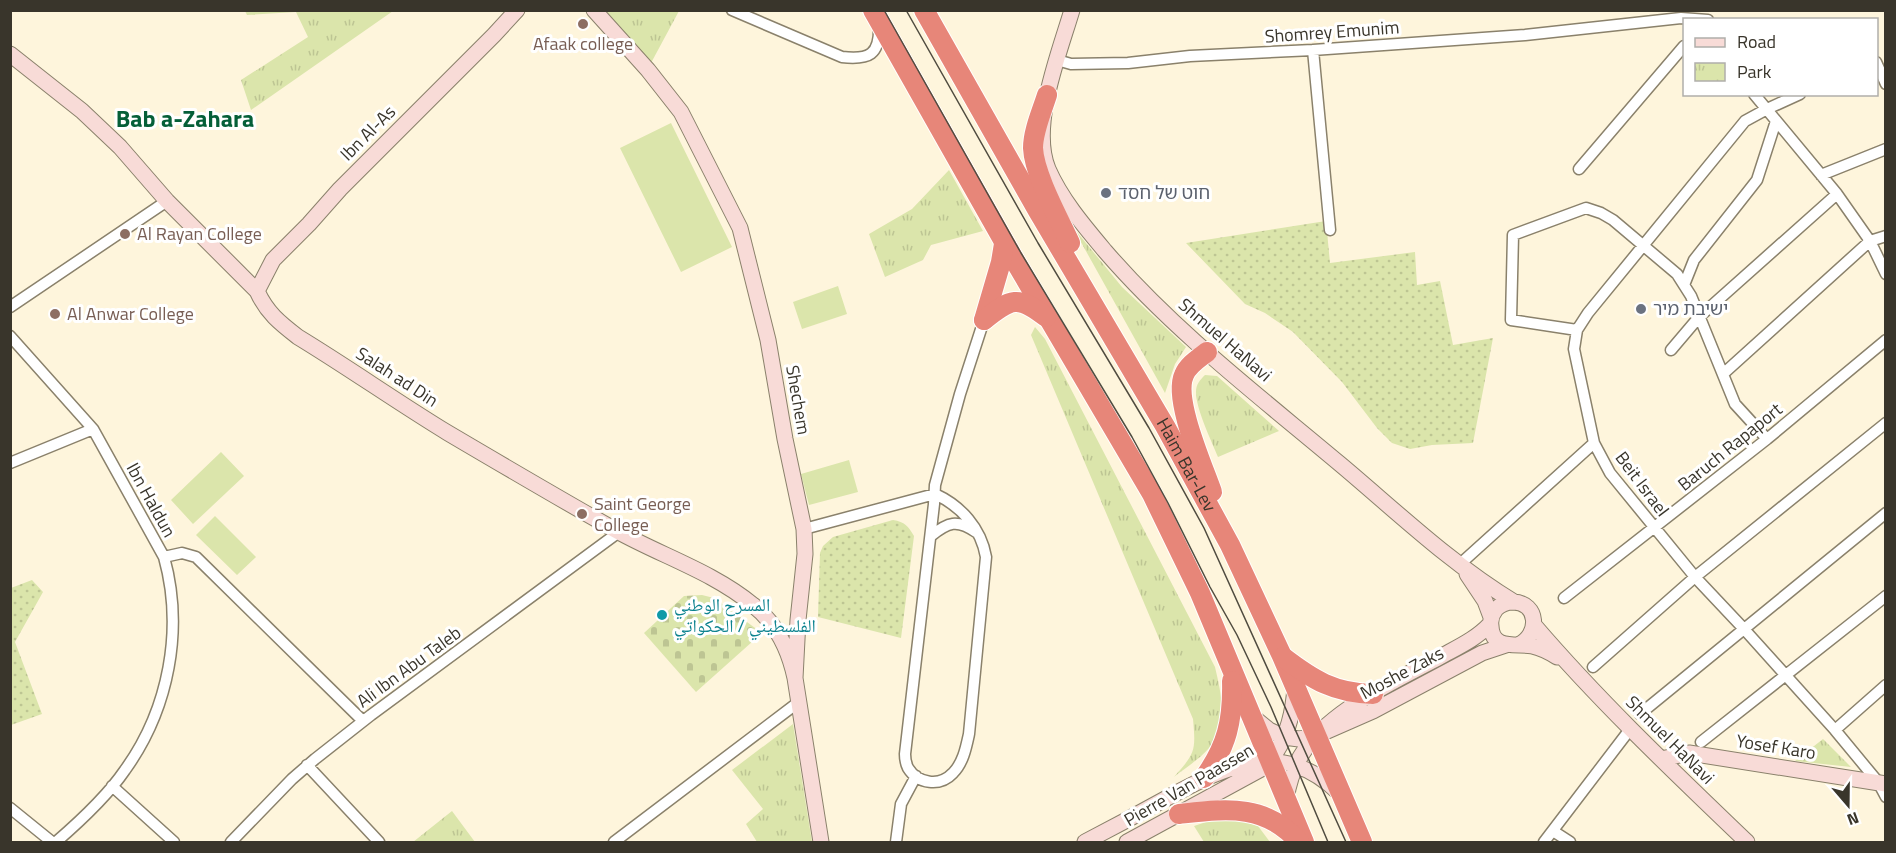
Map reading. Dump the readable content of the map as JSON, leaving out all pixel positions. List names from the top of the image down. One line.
{"streets":{"highway":["Haim Bar-Lev"],"street":["Shomrey Emunim","Ibn Al-As","Shmuel HaNavi","Salah ad Din","Shechem","Baruch Rapaport","Beit Israel","Ibn Haldun","Ali Ibn Abu Taleb","Moshe Zaks","Yosef Karo","Pierre Van Paassen"]},"crossings":[["Shomrey Emunim","Shmuel HaNavi"],["Ibn Al-As","Salah ad Din"],["Shmuel HaNavi","Moshe Zaks"],["Shmuel HaNavi","Yosef Karo"],["Salah ad Din","Shechem"],["Salah ad Din","Ali Ibn Abu Taleb"],["Baruch Rapaport","Beit Israel"],["Haim Bar-Lev","Moshe Zaks"],["Haim Bar-Lev","Pierre Van Paassen"],["Beit Israel","Yosef Karo"],["Ibn Haldun","Ali Ibn Abu Taleb"],["Moshe Zaks","Pierre Van Paassen"]],"districts":["Bab a-Zahara"],"places":["Afaak college","חוט של חסד","Al Rayan College","ישיבת מיר","Al Anwar College","Saint George College","المسرح الوطني الفلسطيني / الحكواتي"],"legend":["Road","Park"],"north":"bottom"}
